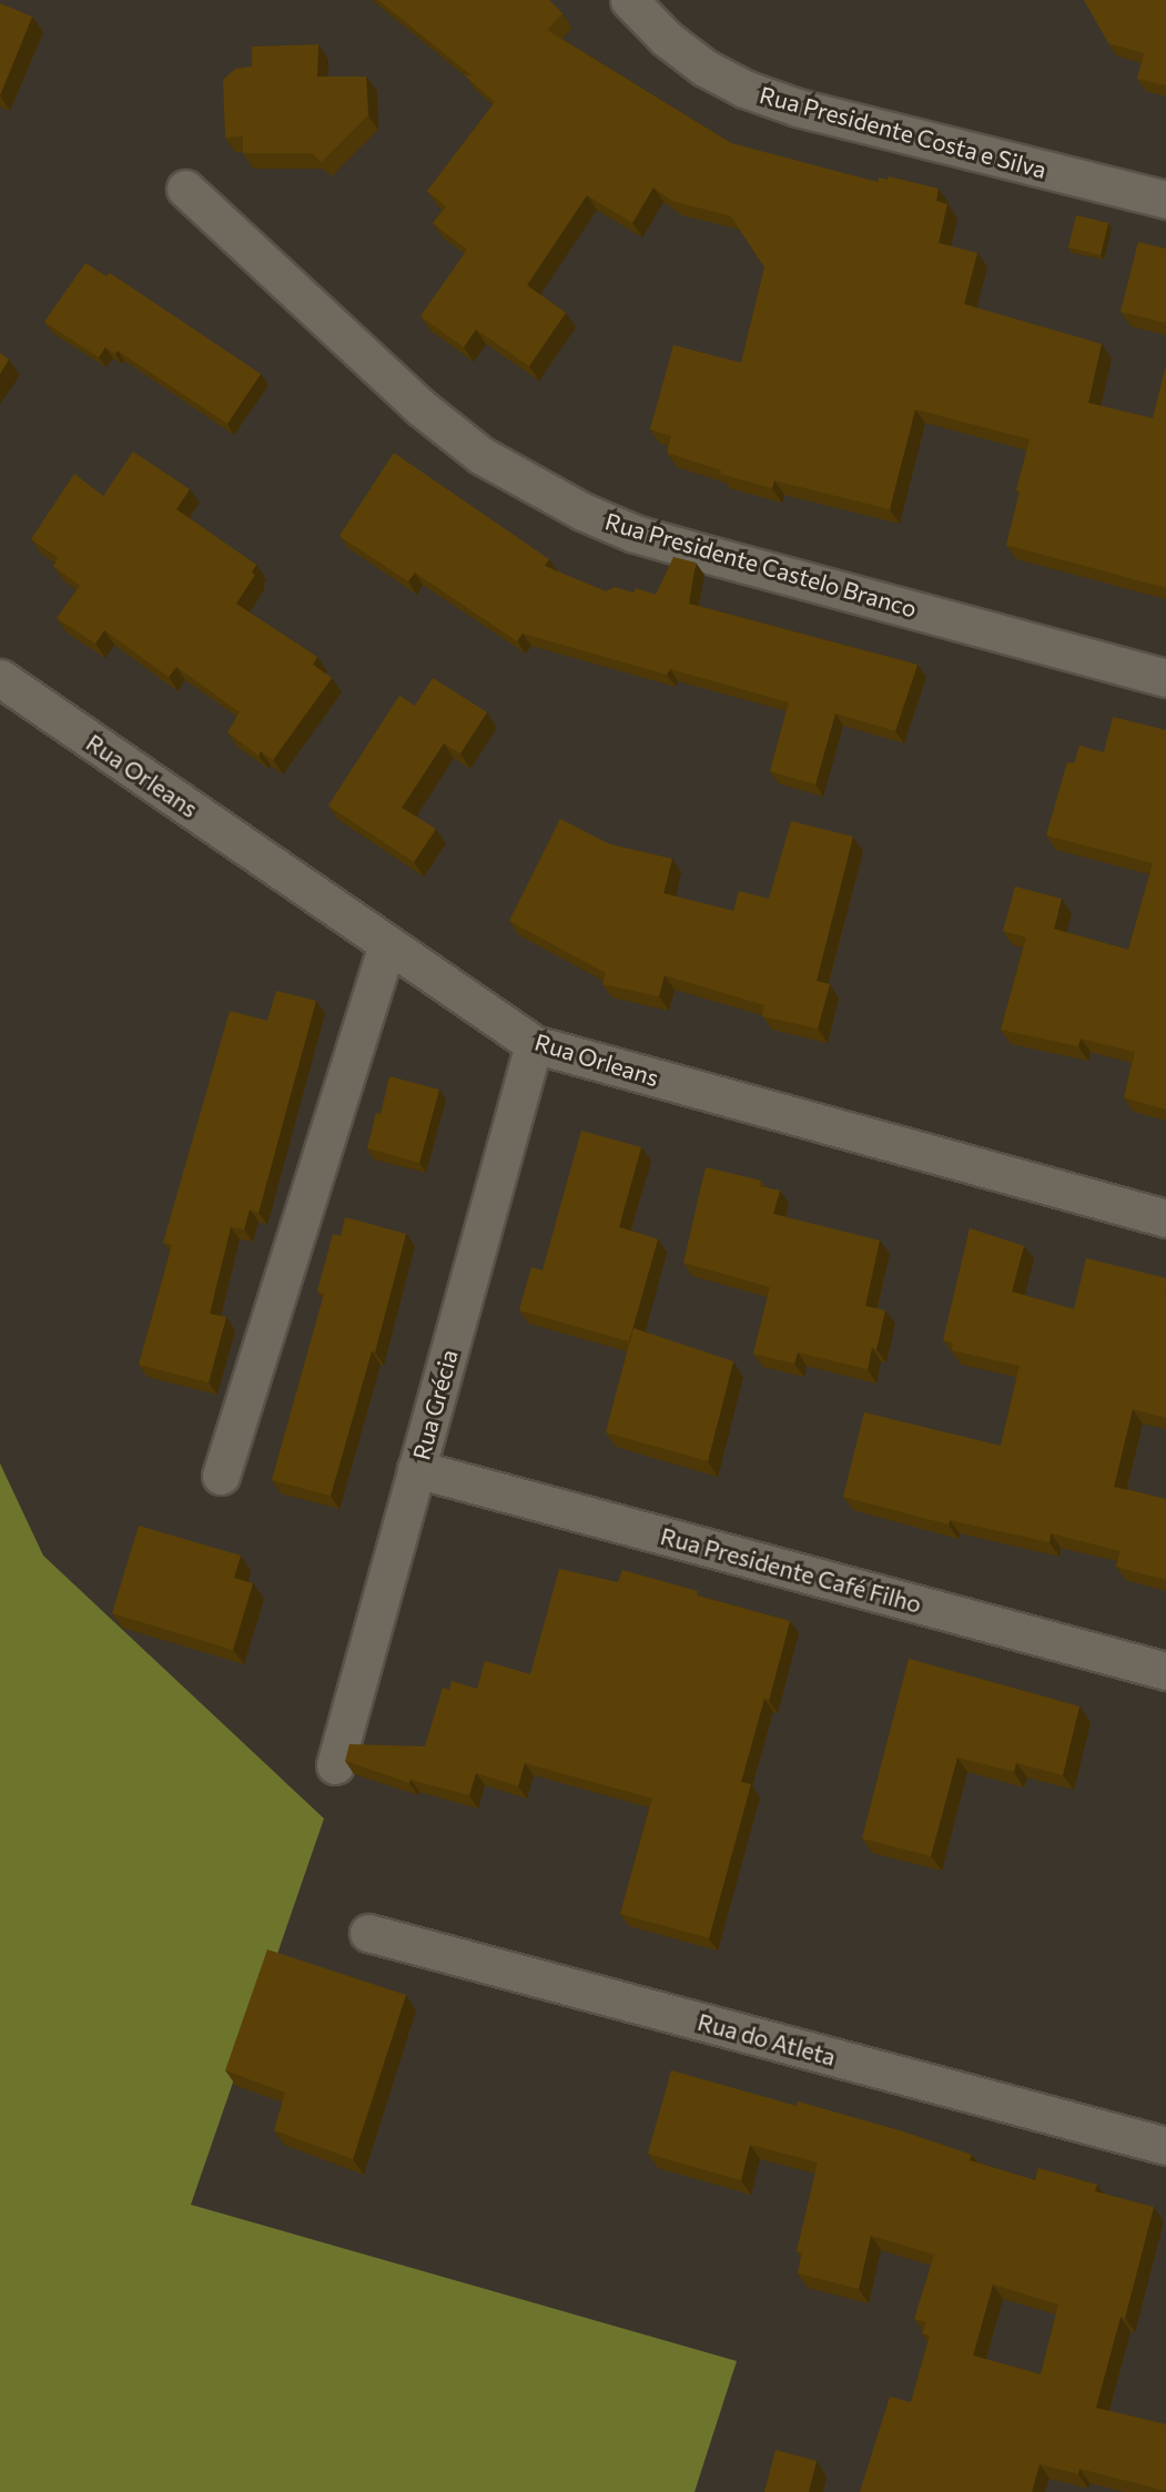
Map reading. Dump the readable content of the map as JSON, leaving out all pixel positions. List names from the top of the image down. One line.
{"streets":{"street":["Rua Presidente Costa e Silva","Rua Presidente Castelo Branco","Rua Orleans","Rua Grécia","Rua Presidente Café Filho","Rua do Atleta"]},"crossings":[["Rua Orleans","Rua Grécia"],["Rua Grécia","Rua Presidente Café Filho"]]}
